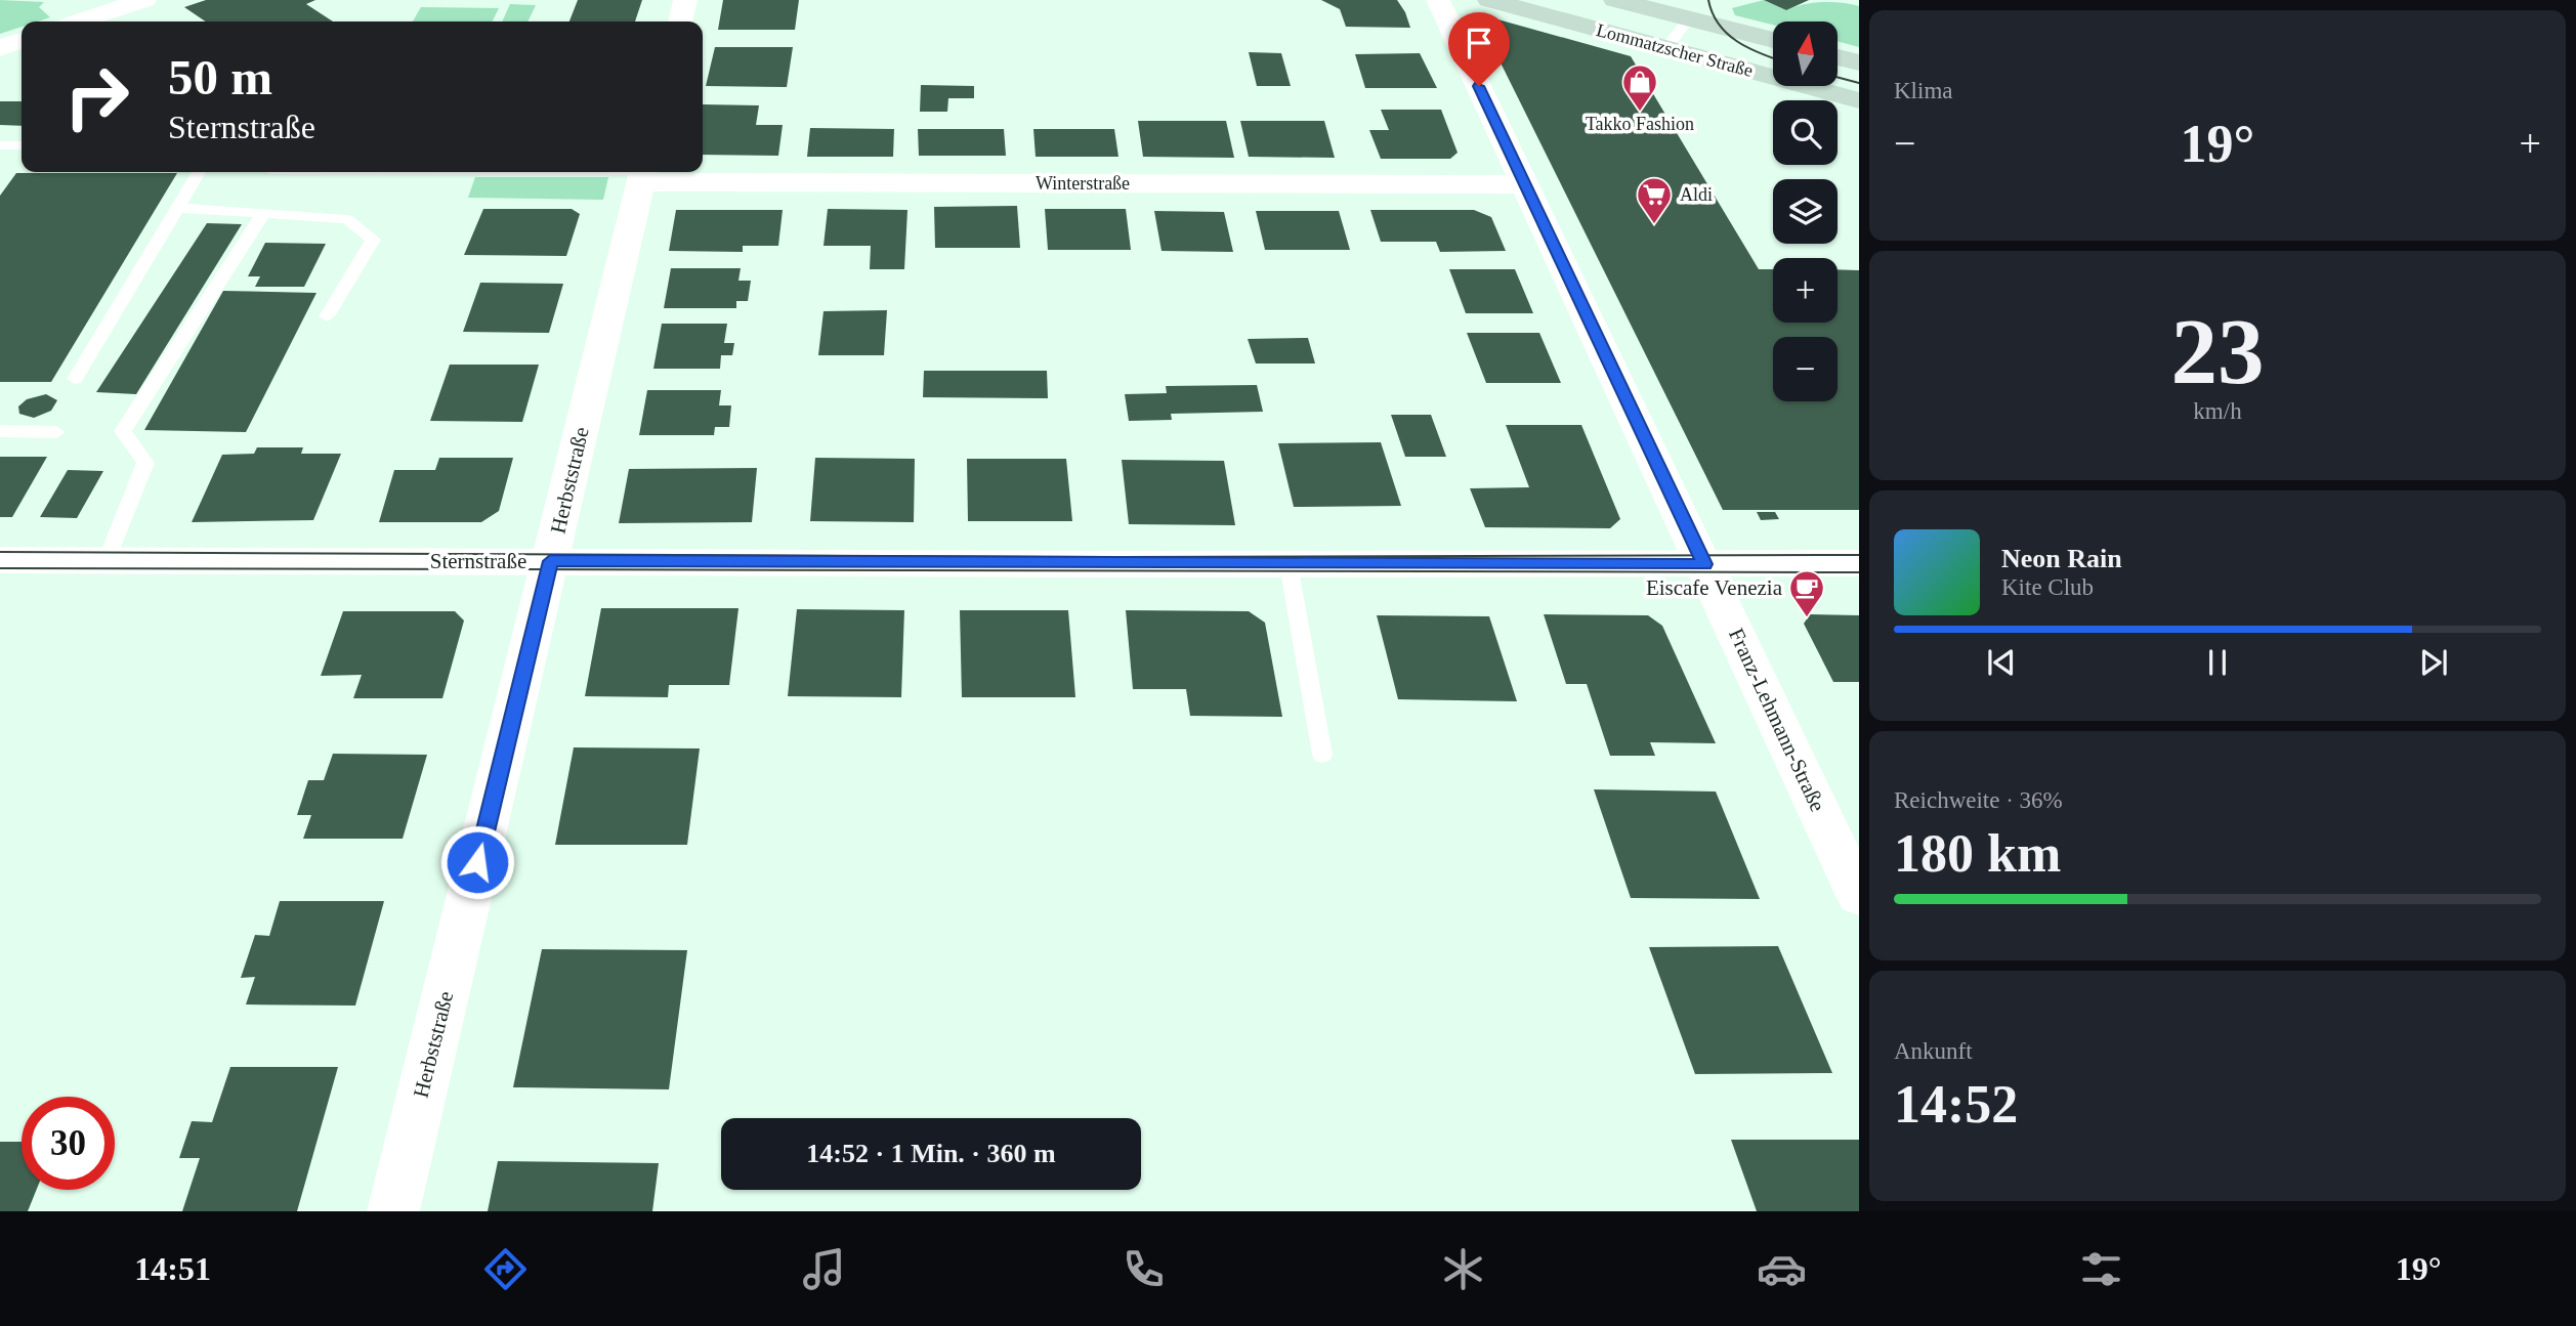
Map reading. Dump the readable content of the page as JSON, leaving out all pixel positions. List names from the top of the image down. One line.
{"streets":{"main road":["Lommatzscher Straße"],"street":["Winterstraße","Herbststraße","Sternstraße","Franz-Lehmann-Straße"]},"crossings":[["Winterstraße","Herbststraße"],["Winterstraße","Franz-Lehmann-Straße"],["Herbststraße","Sternstraße"],["Sternstraße","Franz-Lehmann-Straße"]],"places":{"shop":["Takko Fashion"],"supermarket":["Aldi"],"cafe":["Eiscafe Venezia"]},"north":"top","page":{"tile":["Klima",["23","km/h"],["Reichweite · 36%","180 km"],["Ankunft","14:52"]],"map_buttons":["+","−"],"turn":["50 m","Sternstraße"],"heat":["−","19°","+"],"song":["Neon Rain","Kite Club"],"limit":"30","trip":"14:52 · 1 Min. · 360 m","tabs":["14:51","19°"]}}
